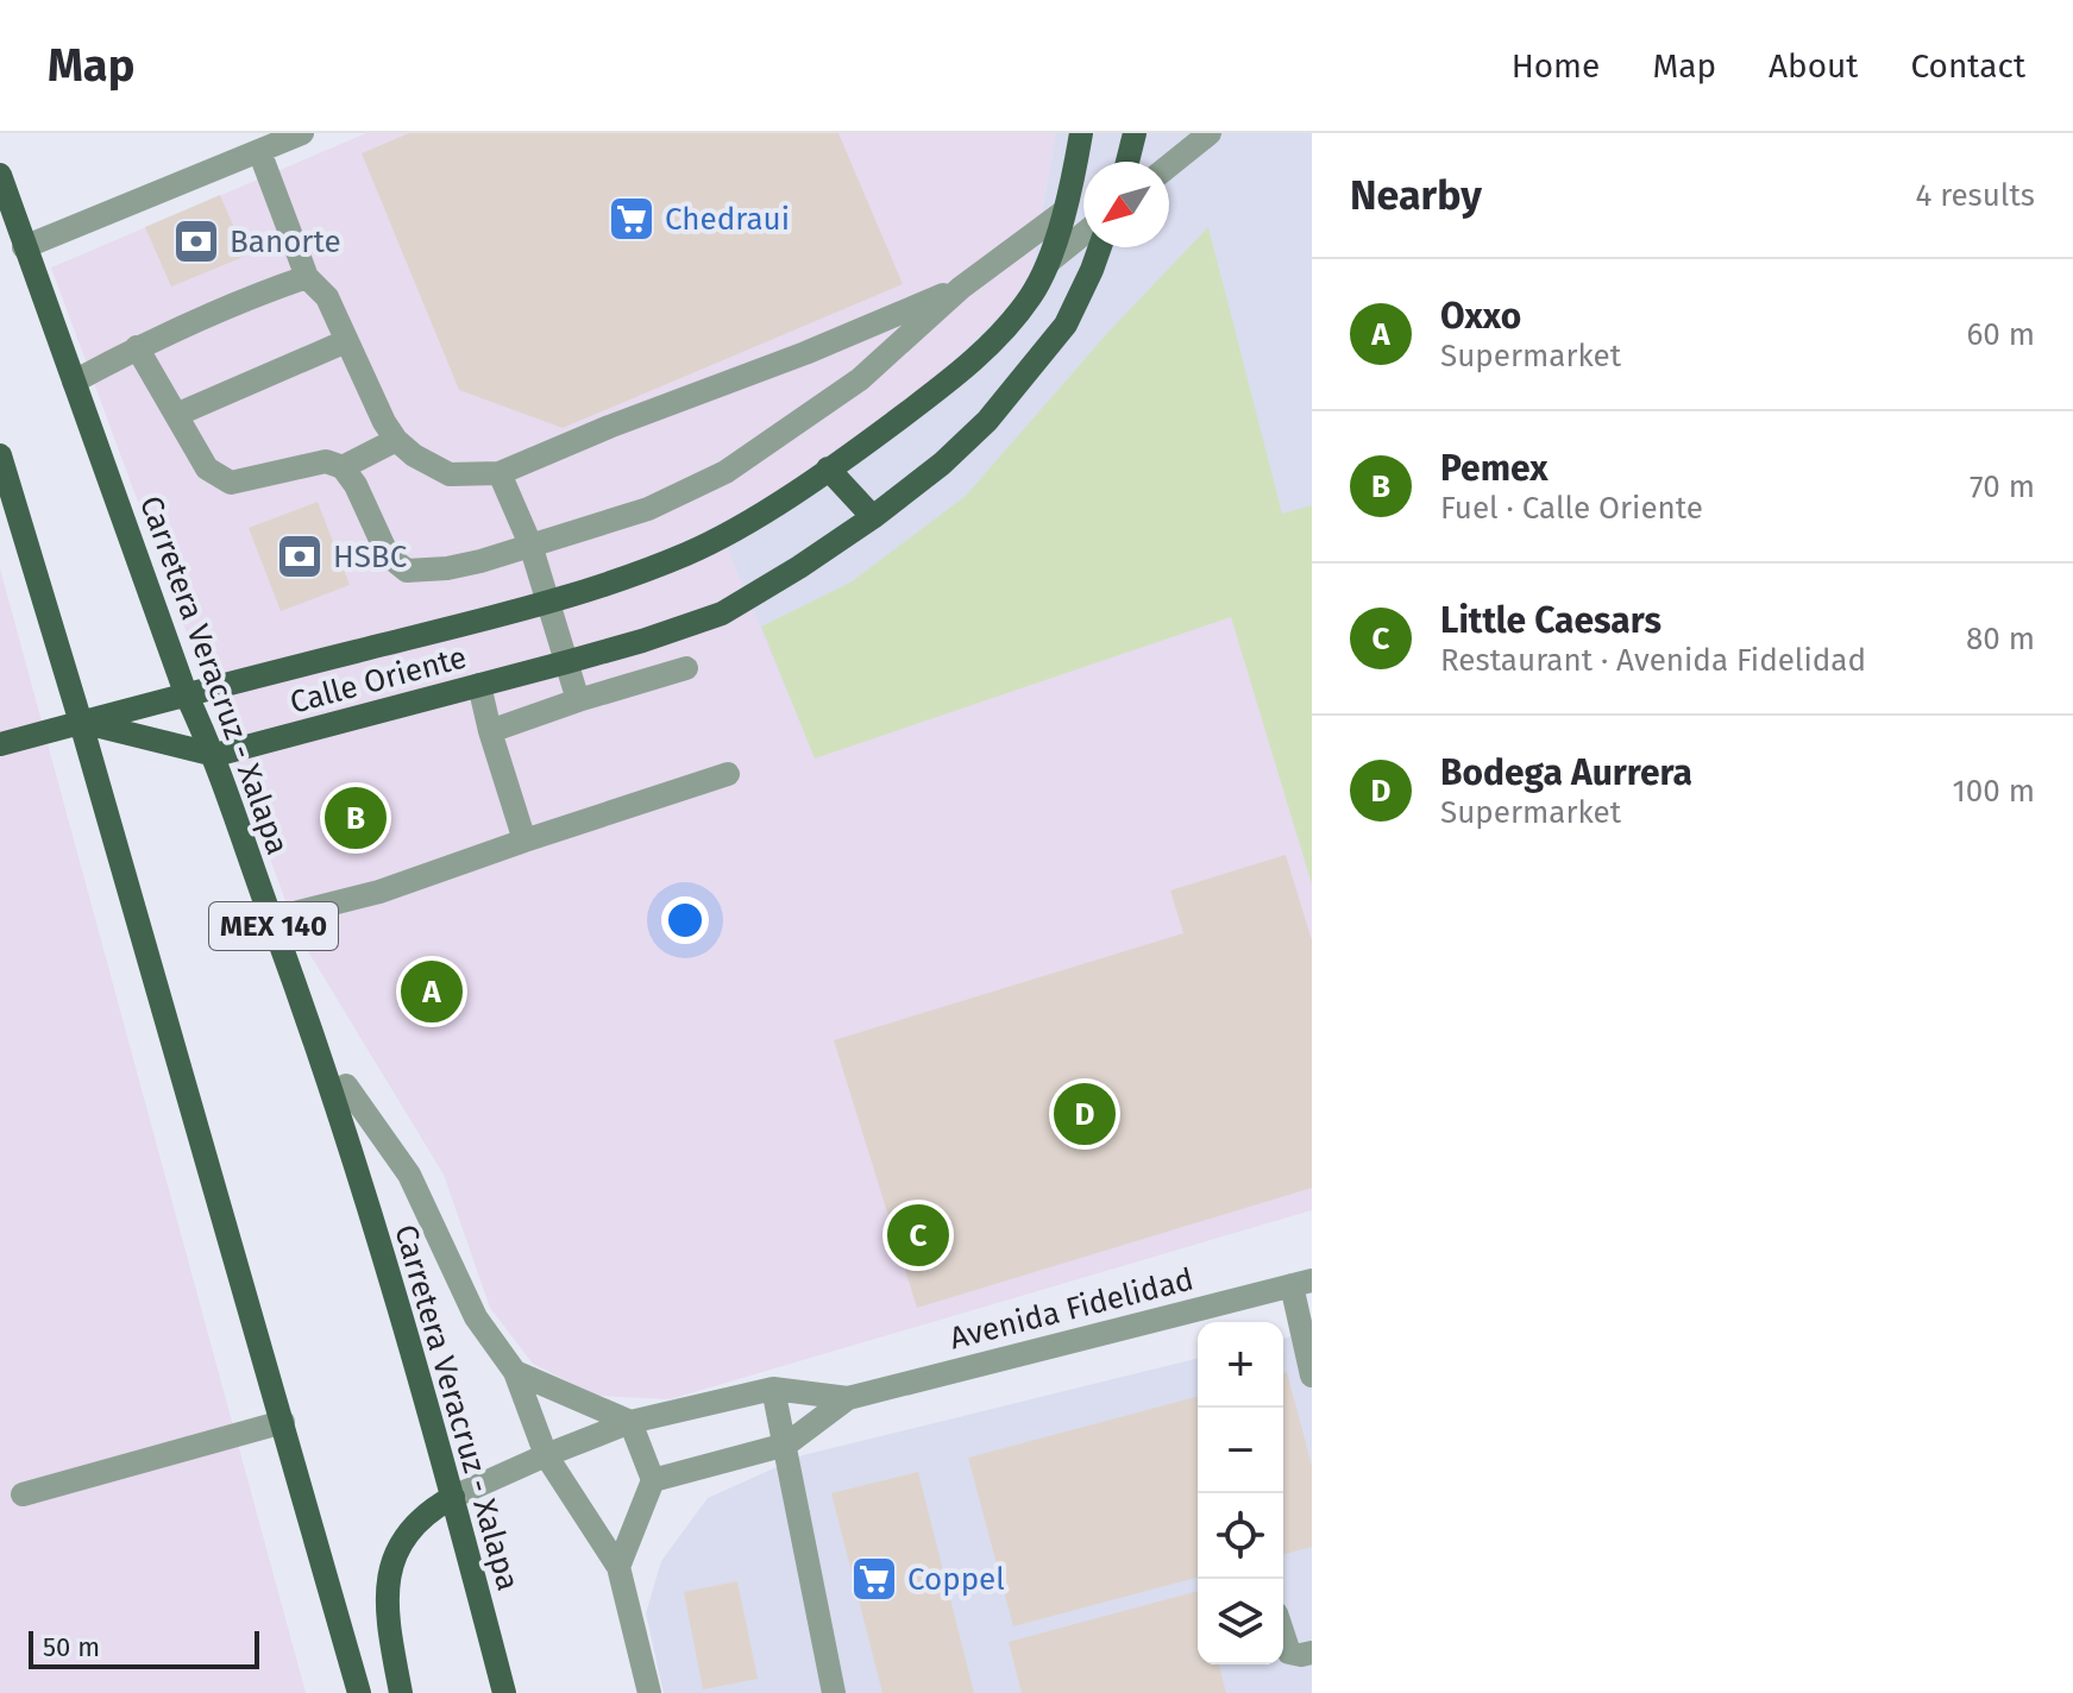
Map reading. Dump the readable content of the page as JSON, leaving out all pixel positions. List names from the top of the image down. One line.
{"streets":{"main road":["Carretera Veracruz - Xalapa","Calle Oriente","MEX 140"],"street":["Avenida Fidelidad"]},"crossings":[["Carretera Veracruz - Xalapa","Calle Oriente"],["Carretera Veracruz - Xalapa","Avenida Fidelidad"]],"places":{"supermarket":["Chedraui","Coppel"],"bank":["Banorte","HSBC"]},"scale_bar":"50 m","north":"bottom left","page":{"header":"Map","nav":["Home","Map","About","Contact"],"heading":["Nearby","4 results"],"list":[{"mark":"A","name":"Oxxo","note":"Supermarket","value":"60 m"},{"mark":"B","name":"Pemex","note":"Fuel · Calle Oriente","value":"70 m"},{"mark":"C","name":"Little Caesars","note":"Restaurant · Avenida Fidelidad","value":"80 m"},{"mark":"D","name":"Bodega Aurrera","note":"Supermarket","value":"100 m"}],"pins":["B","A","D","C"],"map_buttons":["+","−"],"scale":"50 m"}}
